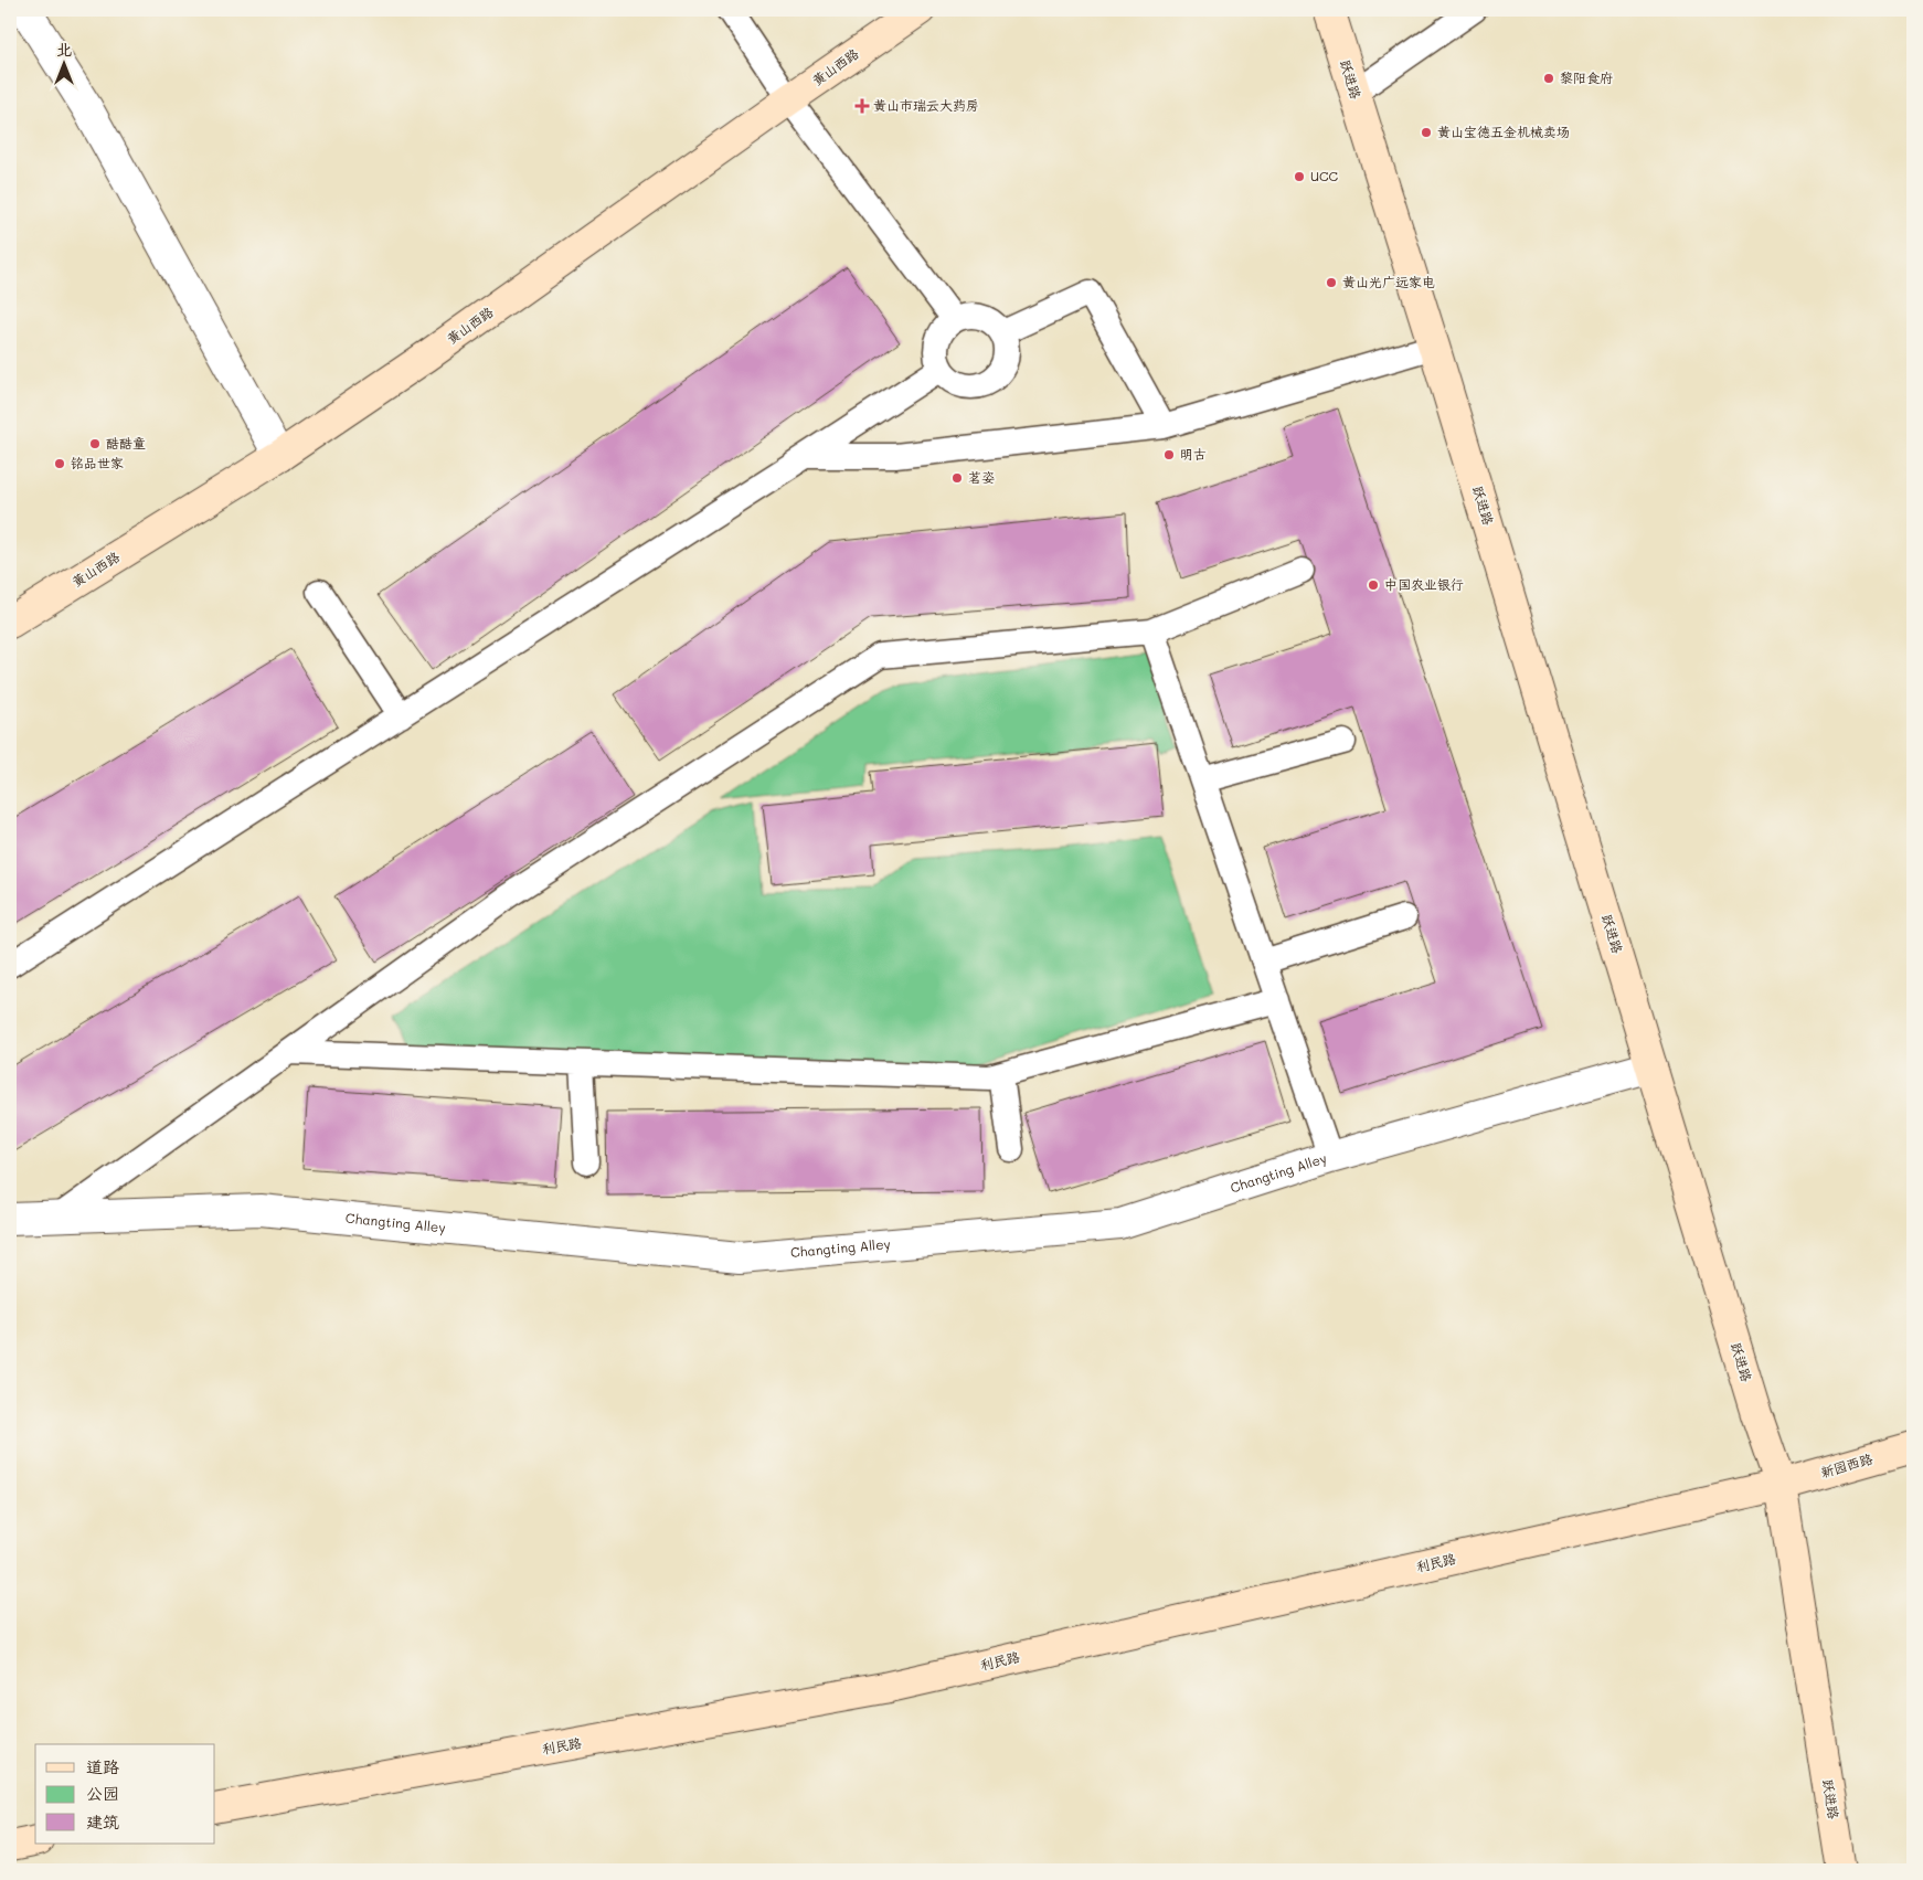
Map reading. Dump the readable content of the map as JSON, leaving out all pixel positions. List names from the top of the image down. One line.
{"streets":{"street":["黄山西路","跃进路","Changting Alley","新园西路","利民路"]},"crossings":[["跃进路","Changting Alley"],["跃进路","新园西路"],["跃进路","利民路"],["新园西路","利民路"]],"places":{"other":["黎阳食府","黄山宝德五金机械卖场","UCC","黄山光广远家电","酷酷童","明古","铭品世家","茗姿","中国农业银行"],"health":["黄山市瑞云大药房"]},"legend":["道路","公园","建筑"],"north":"top"}
